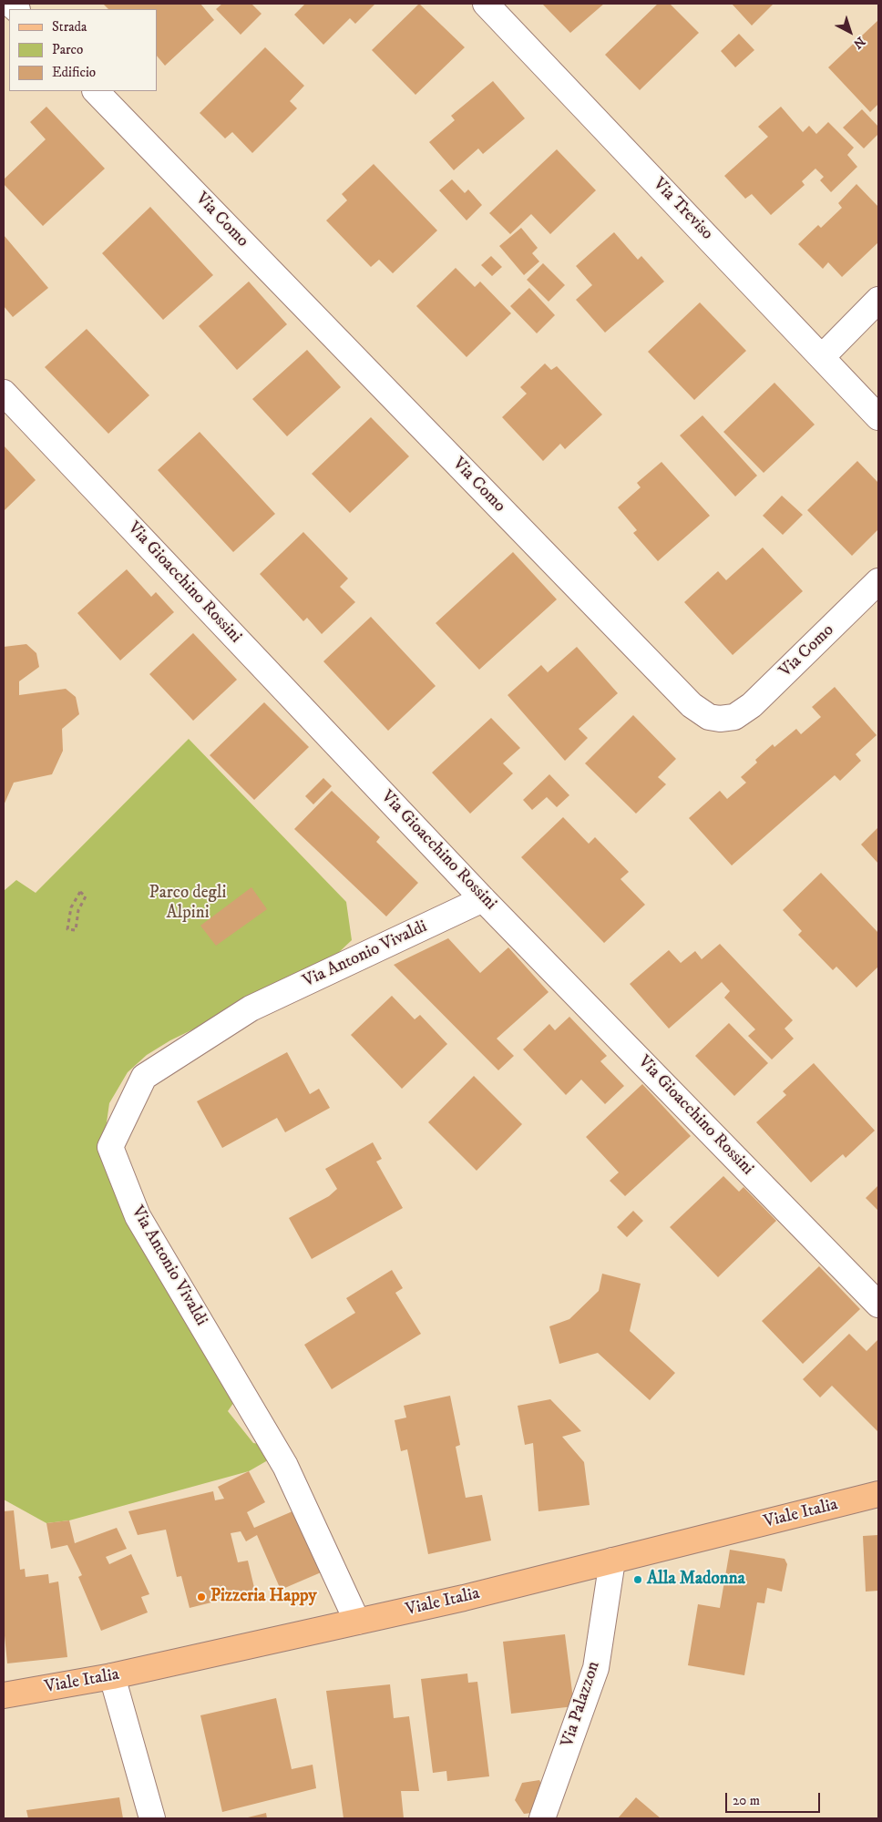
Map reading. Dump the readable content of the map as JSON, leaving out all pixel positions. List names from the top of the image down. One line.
{"streets":{"main road":["Viale Italia"],"street":["Via Treviso","Via Como","Via Gioacchino Rossini","Via Antonio Vivaldi","Via Palazzon"]},"crossings":[["Via Gioacchino Rossini","Via Antonio Vivaldi"],["Via Antonio Vivaldi","Viale Italia"],["Viale Italia","Via Palazzon"]],"parks":["Parco degli Alpini"],"places":["Alla Madonna","Pizzeria Happy"],"legend":["Strada","Parco","Edificio"],"scale_bar":"20 m","north":"bottom right"}
